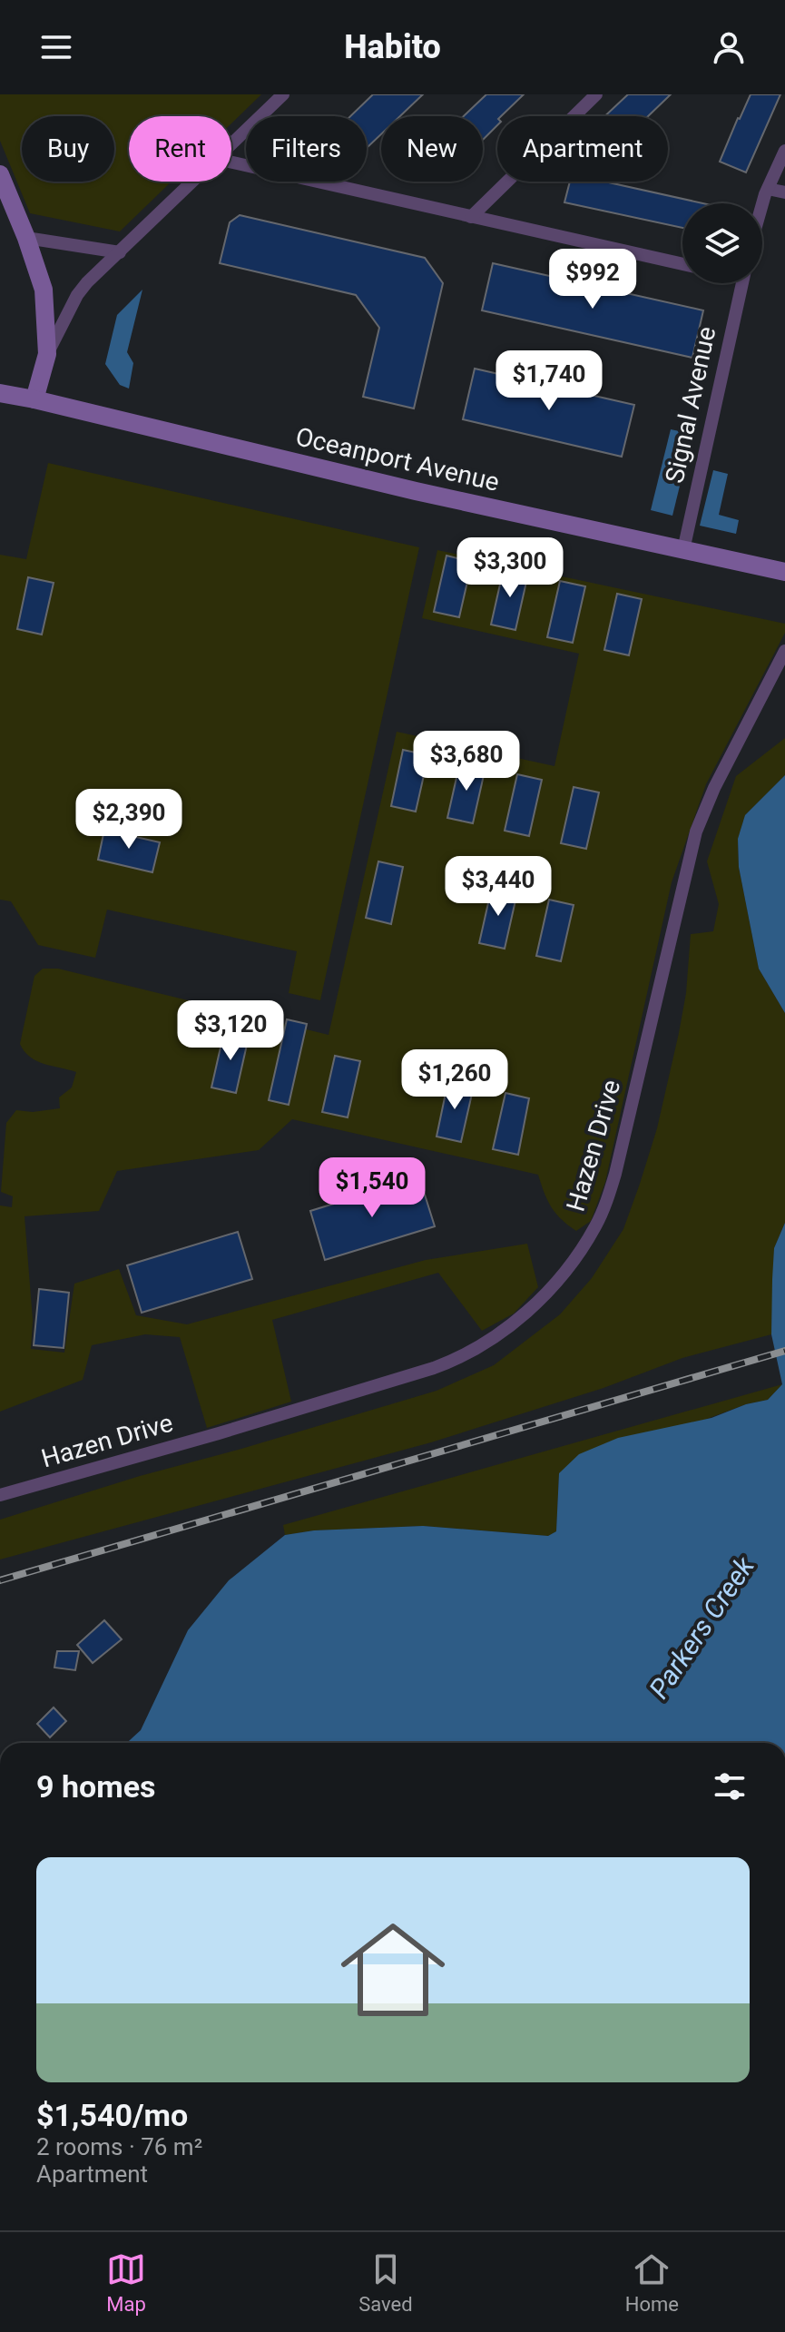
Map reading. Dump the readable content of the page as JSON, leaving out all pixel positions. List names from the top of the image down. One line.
{"streets":{"main road":["Oceanport Avenue"],"street":["Signal Avenue","Hazen Drive"]},"crossings":[["Signal Avenue","Oceanport Avenue"]],"water":["Parkers Creek"],"page":{"header":"Habito","chip":["Buy","Rent","Filters","New","Apartment"],"price":["$992","$1,740","$3,300","$3,680","$2,390","$3,440","$3,120","$1,260","$1,540"],"heading":"9 homes","list":[{"name":"$1,540/mo","note":"2 rooms · 76 m² · Apartment"}],"tabs":["Map","Saved","Home"]}}
